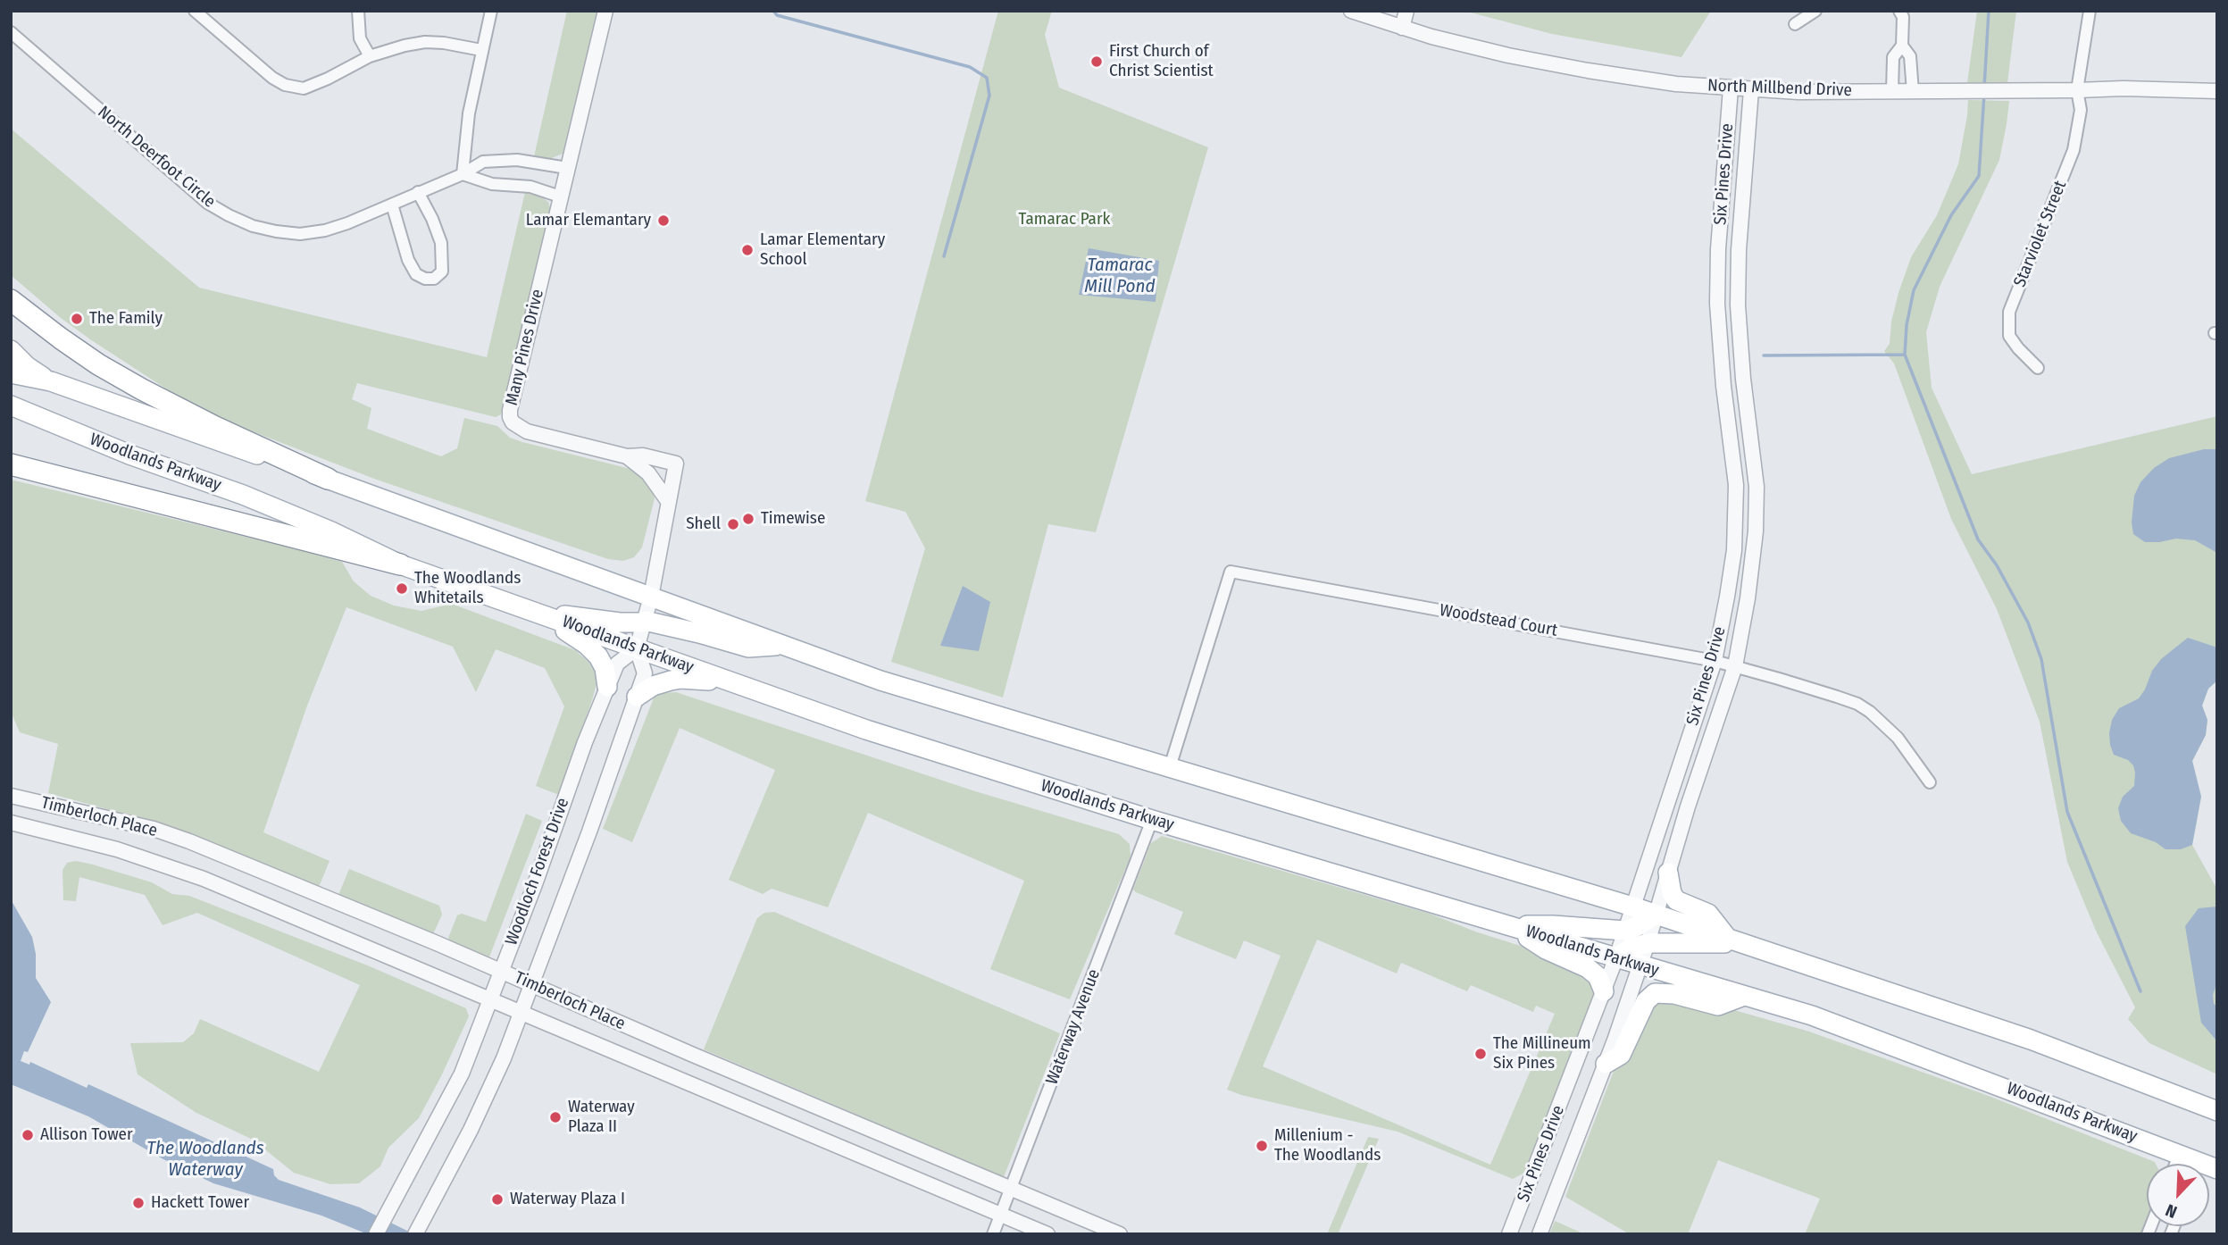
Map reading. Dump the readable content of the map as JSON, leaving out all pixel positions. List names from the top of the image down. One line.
{"streets":{"main road":["Woodlands Parkway"],"street":["North Millbend Drive","North Deerfoot Circle","Six Pines Drive","Starviolet Street","Many Pines Drive","Woodstead Court","Timberloch Place","Woodloch Forest Drive","Waterway Avenue"]},"crossings":[["North Millbend Drive","Six Pines Drive"],["North Millbend Drive","Starviolet Street"],["North Deerfoot Circle","Many Pines Drive"],["Six Pines Drive","Woodlands Parkway"],["Six Pines Drive","Woodstead Court"],["Many Pines Drive","Woodloch Forest Drive"],["Woodlands Parkway","Woodloch Forest Drive"],["Woodlands Parkway","Waterway Avenue"],["Timberloch Place","Woodloch Forest Drive"],["Timberloch Place","Waterway Avenue"]],"water":["Tamarac Mill Pond","The Woodlands Waterway"],"parks":["Tamarac Park"],"places":["First Church of Christ Scientist","Lamar Elemantary","Lamar Elementary School","The Family","Timewise","Shell","The Woodlands Whitetails","The Millineum Six Pines","Waterway Plaza II","Allison Tower","Millenium - The Woodlands","Waterway Plaza I","Hackett Tower"],"north":"bottom left"}
